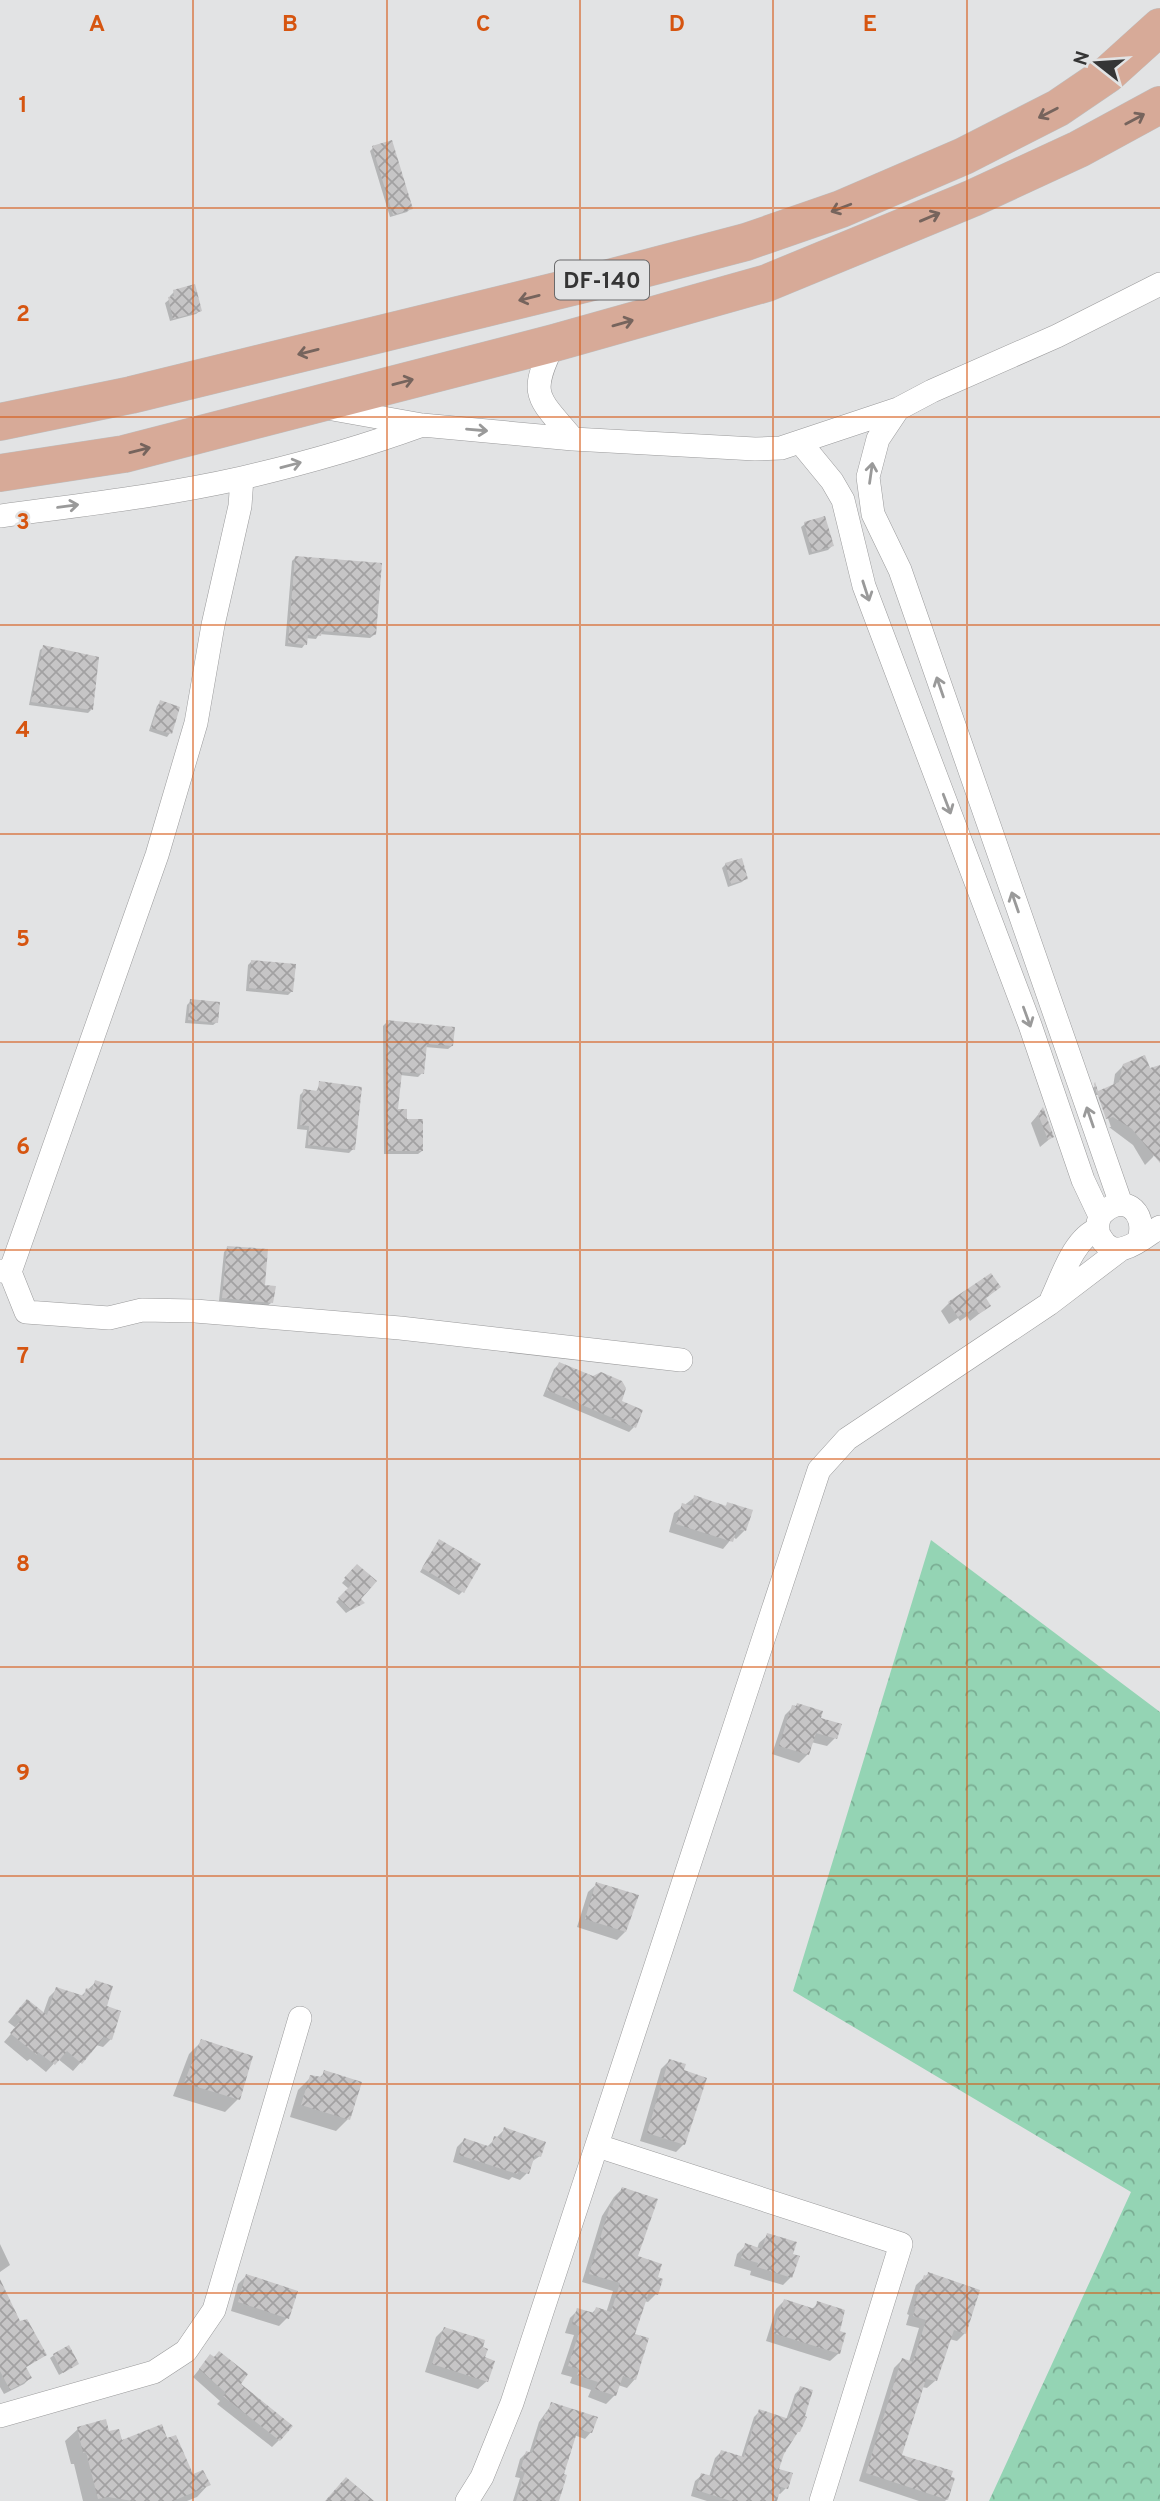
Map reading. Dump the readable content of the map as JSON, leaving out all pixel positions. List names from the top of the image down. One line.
{"streets":{"main road":["DF-140"]},"north":"left","grid":{"columns":["A","B","C","D","E"],"rows":["1","2","3","4","5","6","7","8","9"]}}
